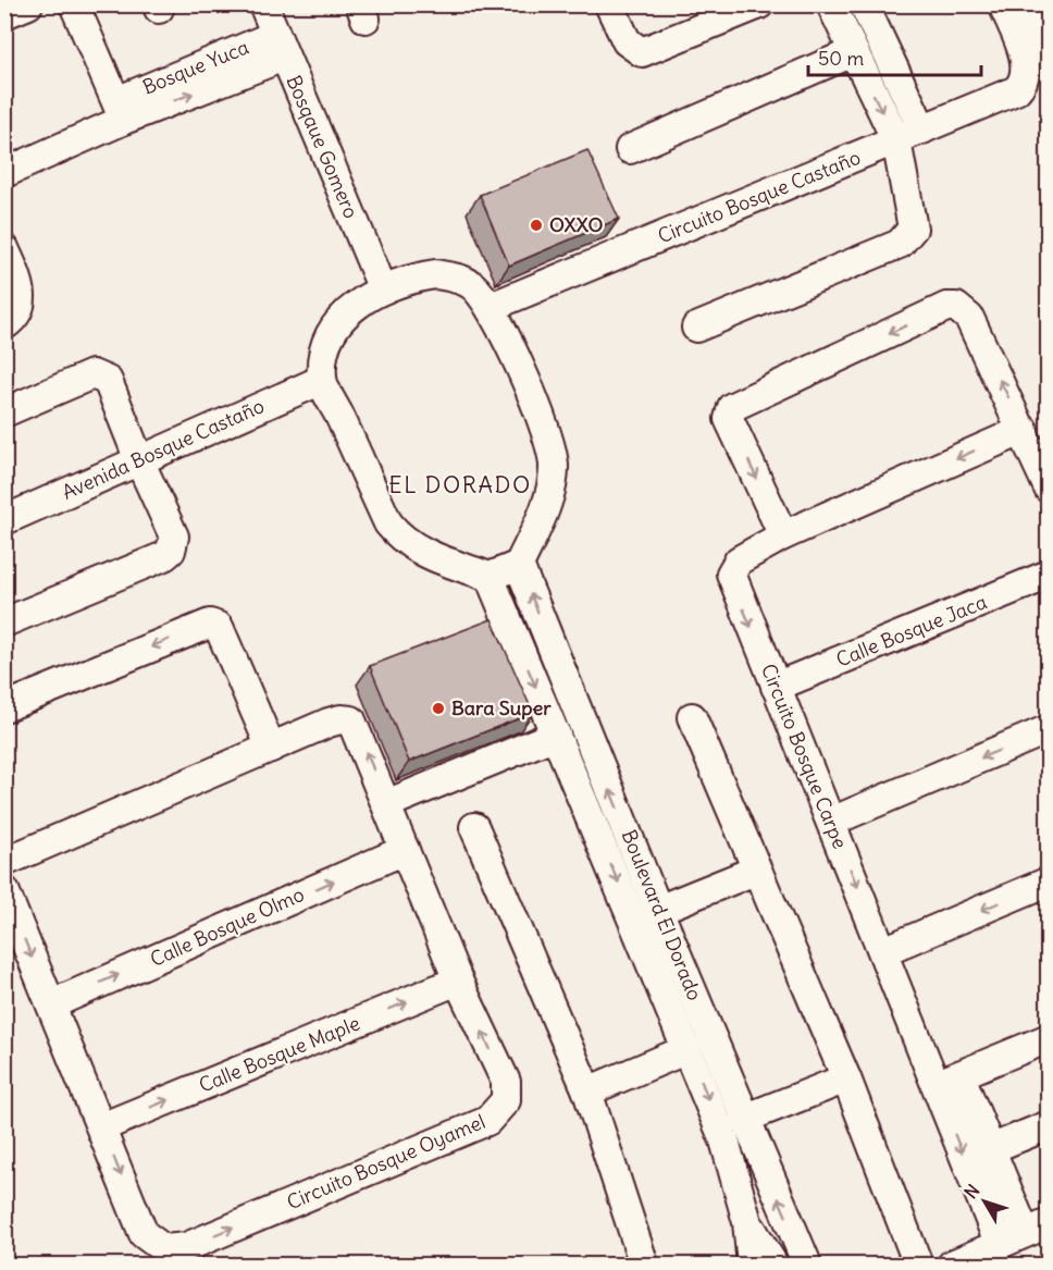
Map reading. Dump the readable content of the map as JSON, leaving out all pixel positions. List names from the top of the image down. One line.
{"streets":{"street":["Bosque Yuca","Bosqaue Gomero","Circuito Bosque Castaño","Avenida Bosque Castaño","Calle Bosque Jaca","Circuito Bosque Carpe","Boulevard El Dorado","Calle Bosque Olmo","Calle Bosque Maple","Circuito Bosque Oyamel"]},"crossings":[["Bosque Yuca","Bosqaue Gomero"],["Calle Bosque Jaca","Circuito Bosque Carpe"],["Calle Bosque Olmo","Circuito Bosque Oyamel"],["Calle Bosque Maple","Circuito Bosque Oyamel"]],"one_way":["Calle Bosque Olmo","Calle Bosque Maple"],"districts":["EL DORADO"],"places":["OXXO","Bara Super"],"scale_bar":"50 m","north":"top left"}
